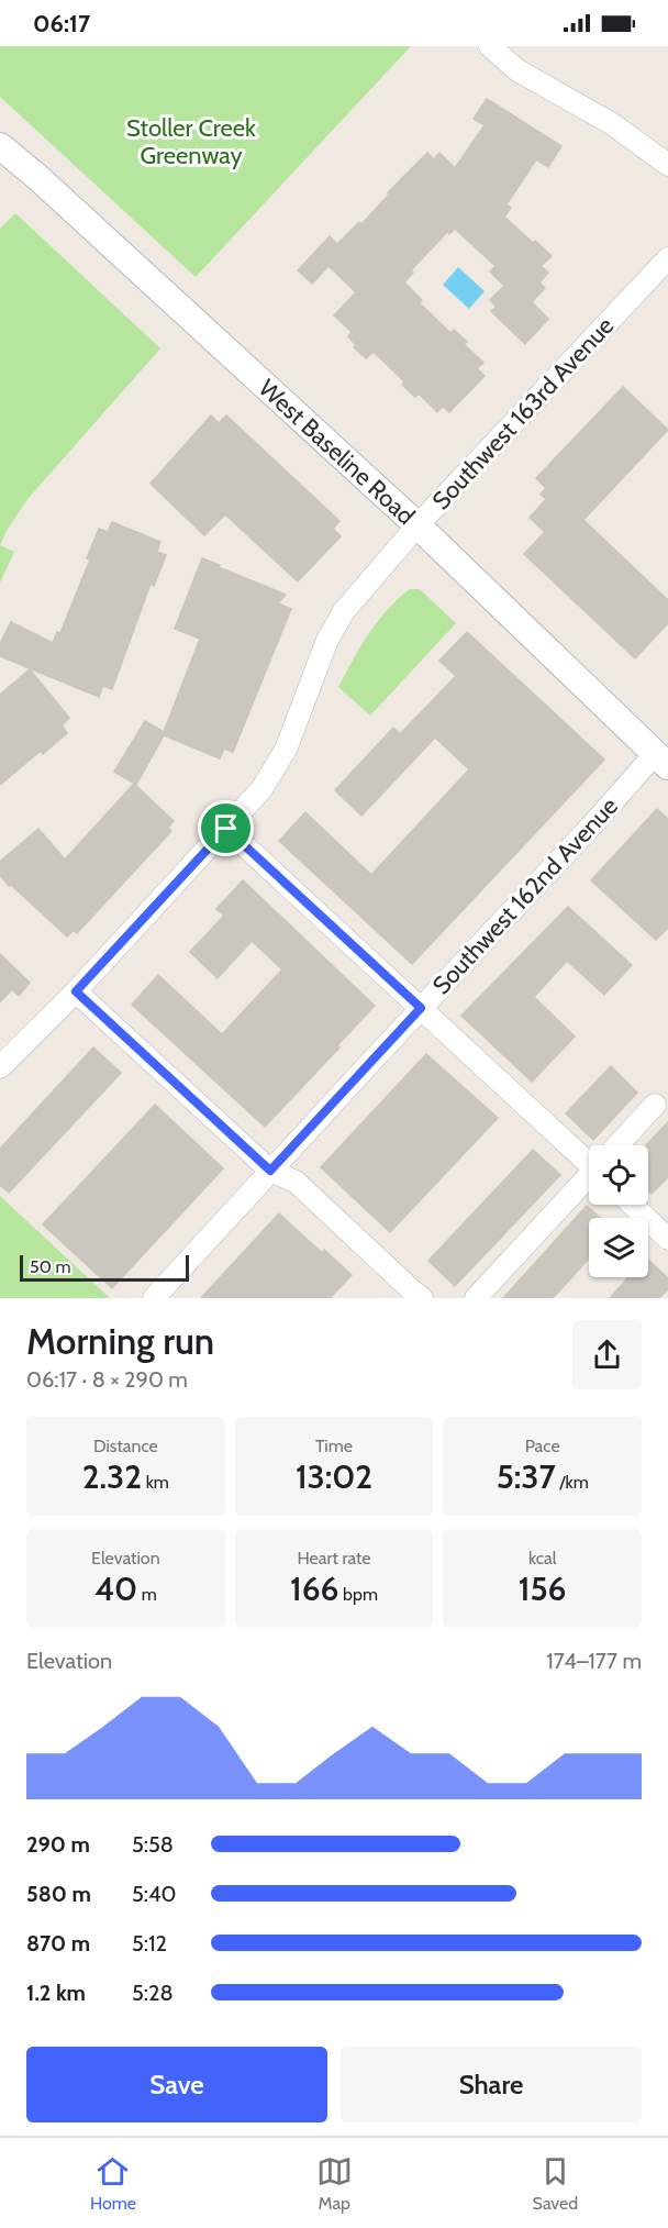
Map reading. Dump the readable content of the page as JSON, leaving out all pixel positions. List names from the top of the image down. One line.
{"streets":{"street":["Southwest 163rd Avenue","West Baseline Road","Southwest 162nd Avenue"]},"crossings":[["Southwest 163rd Avenue","West Baseline Road"],["West Baseline Road","Southwest 162nd Avenue"]],"parks":["Stoller Creek Greenway"],"scale_bar":"50 m","page":{"status":"06:17","scale":"50 m","heading":["Morning run","06:17 · 8 × 290 m"],"stats":[["Distance","2.32 km"],["Time","13:02"],["Pace","5:37 /km"],["Elevation","40 m"],["Heart rate","166 bpm"],["kcal","156"]],"chart":["Elevation","174–177 m"],"list":[{"name":"290 m","note":"5:58"},{"name":"580 m","note":"5:40"},{"name":"870 m","note":"5:12"},{"name":"1.2 km","note":"5:28"}],"buttons":["Save","Share"],"tabs":["Home","Map","Saved"]}}
